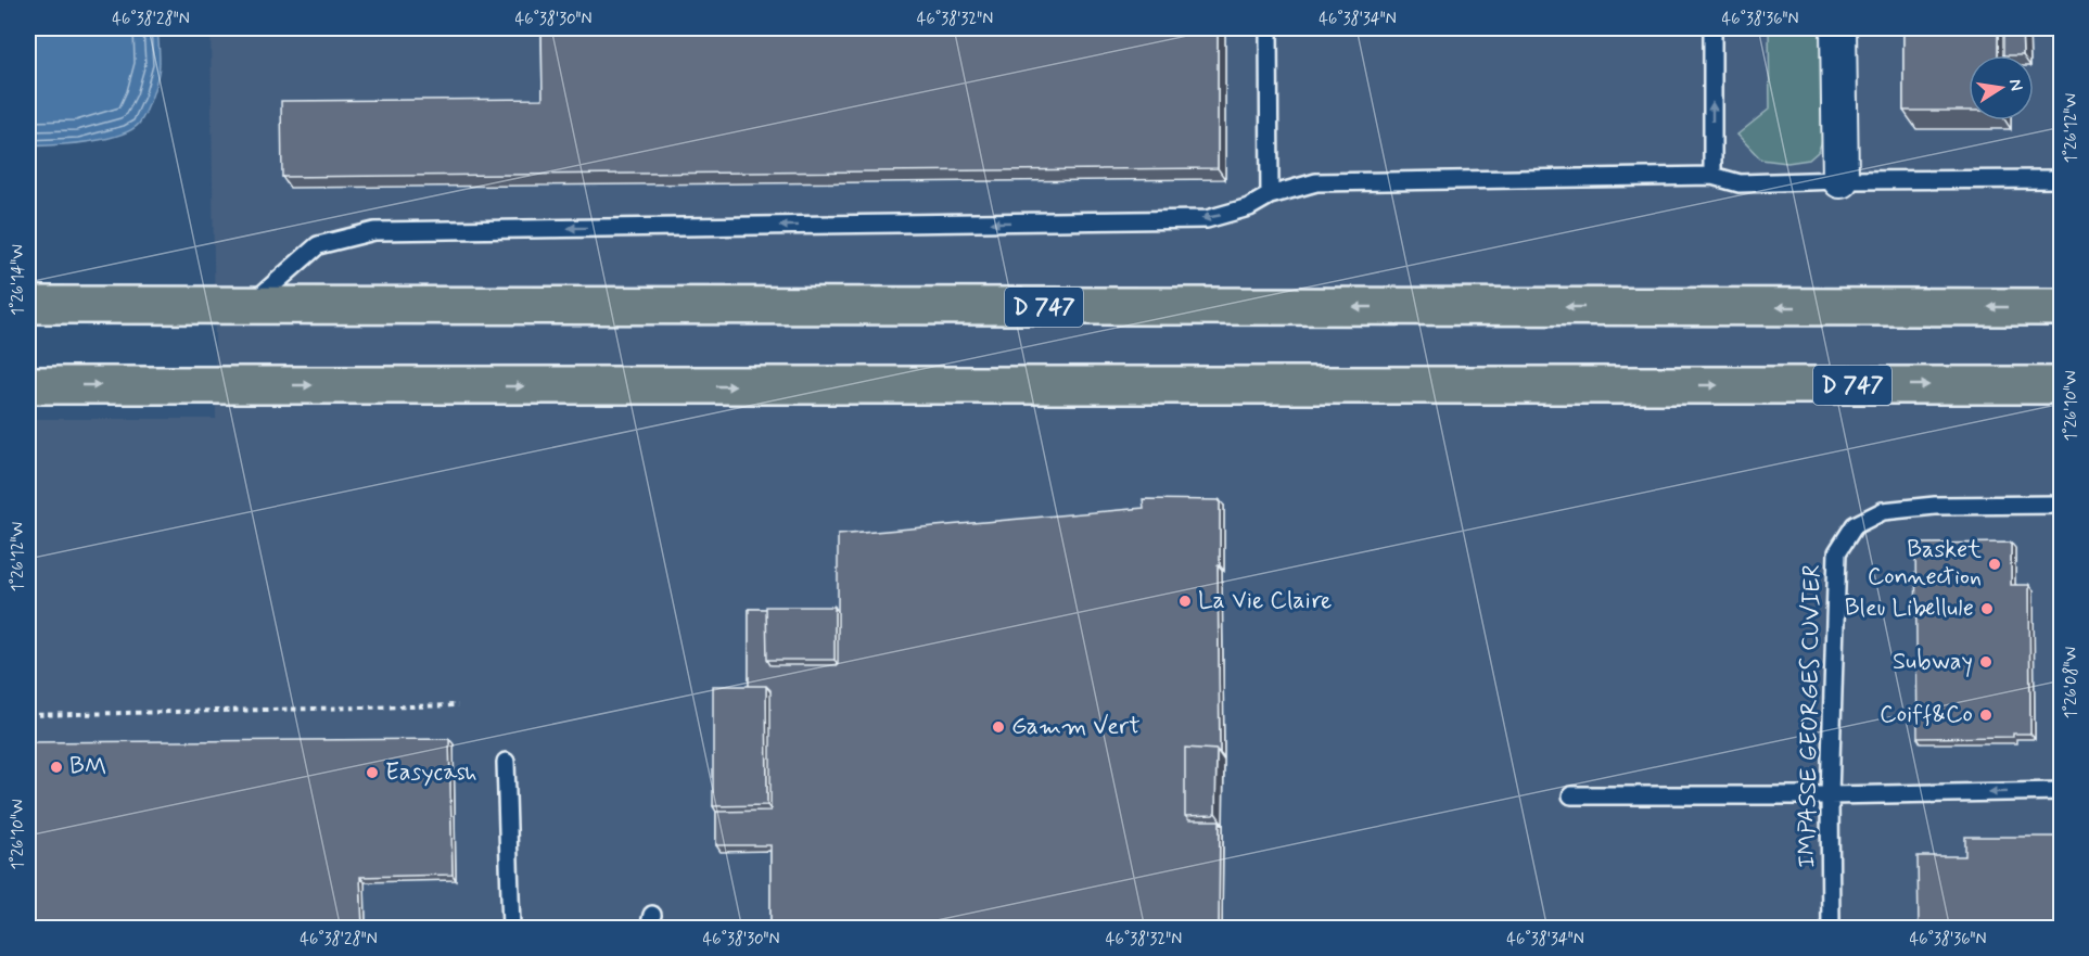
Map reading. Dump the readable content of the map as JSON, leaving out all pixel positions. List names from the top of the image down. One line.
{"streets":{"highway":["D 747"],"lane":["IMPASSE GEORGES CUVIER"]},"places":["Basket Connection","La Vie Claire","Bleu Libellule","Subway","Coiff&Co","Gamm Vert","BM","Easycash"],"north":"right","coordinates":["46°38'28\"N","46°38'30\"N","46°38'32\"N","46°38'34\"N","46°38'36\"N","1°26'12\"W","1°26'14\"W","1°26'10\"W","1°26'08\"W"]}
